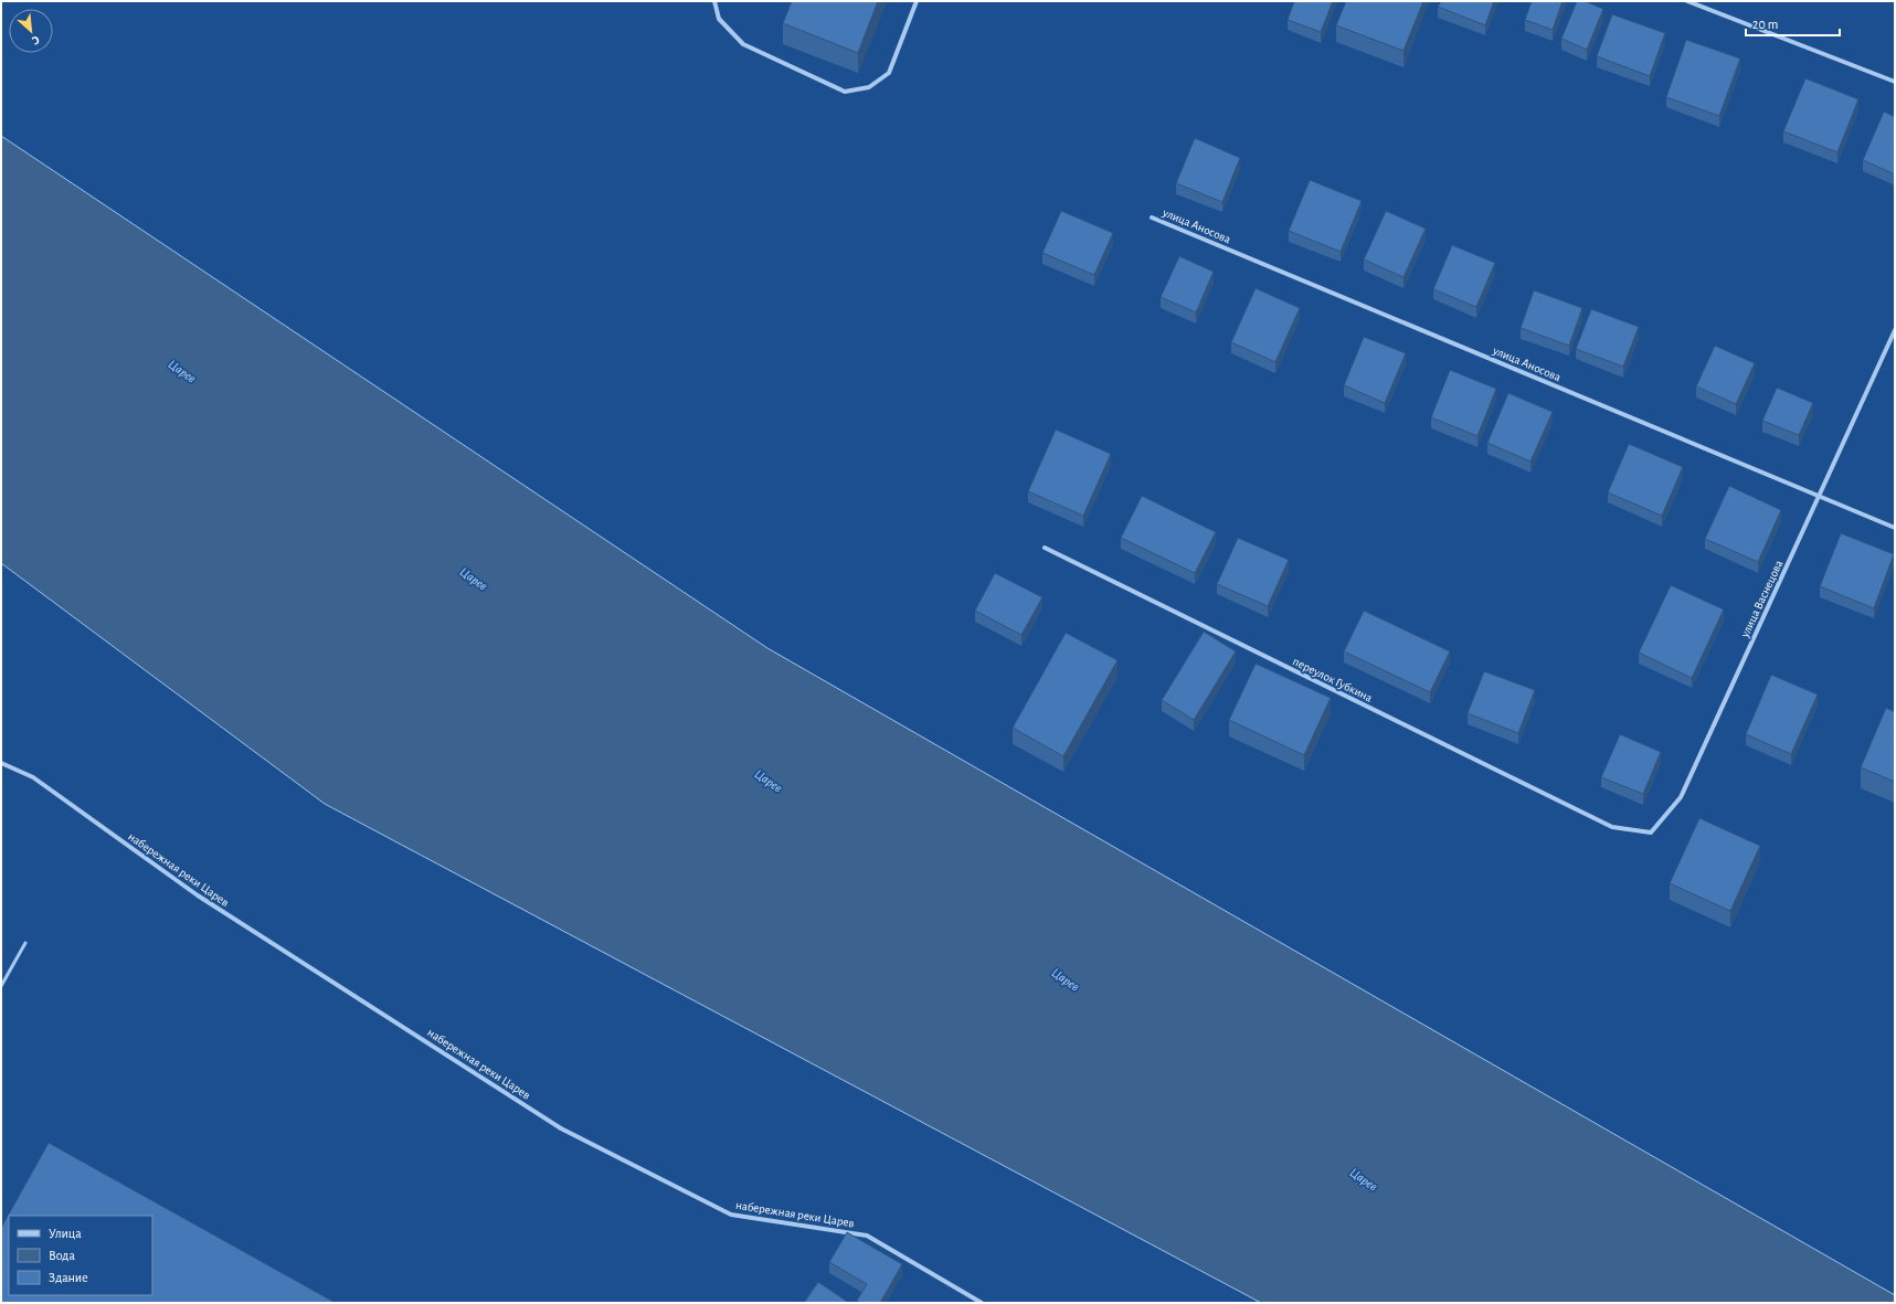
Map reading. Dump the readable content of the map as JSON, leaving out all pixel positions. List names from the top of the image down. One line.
{"streets":{"street":["улица Аносова","улица Васнецова","переулок Губкина","набережная реки Царев"]},"crossings":[["улица Аносова","улица Васнецова"],["улица Васнецова","переулок Губкина"]],"water":["Царев"],"legend":["Улица","Вода","Здание"],"scale_bar":"20 m","north":"bottom right"}
